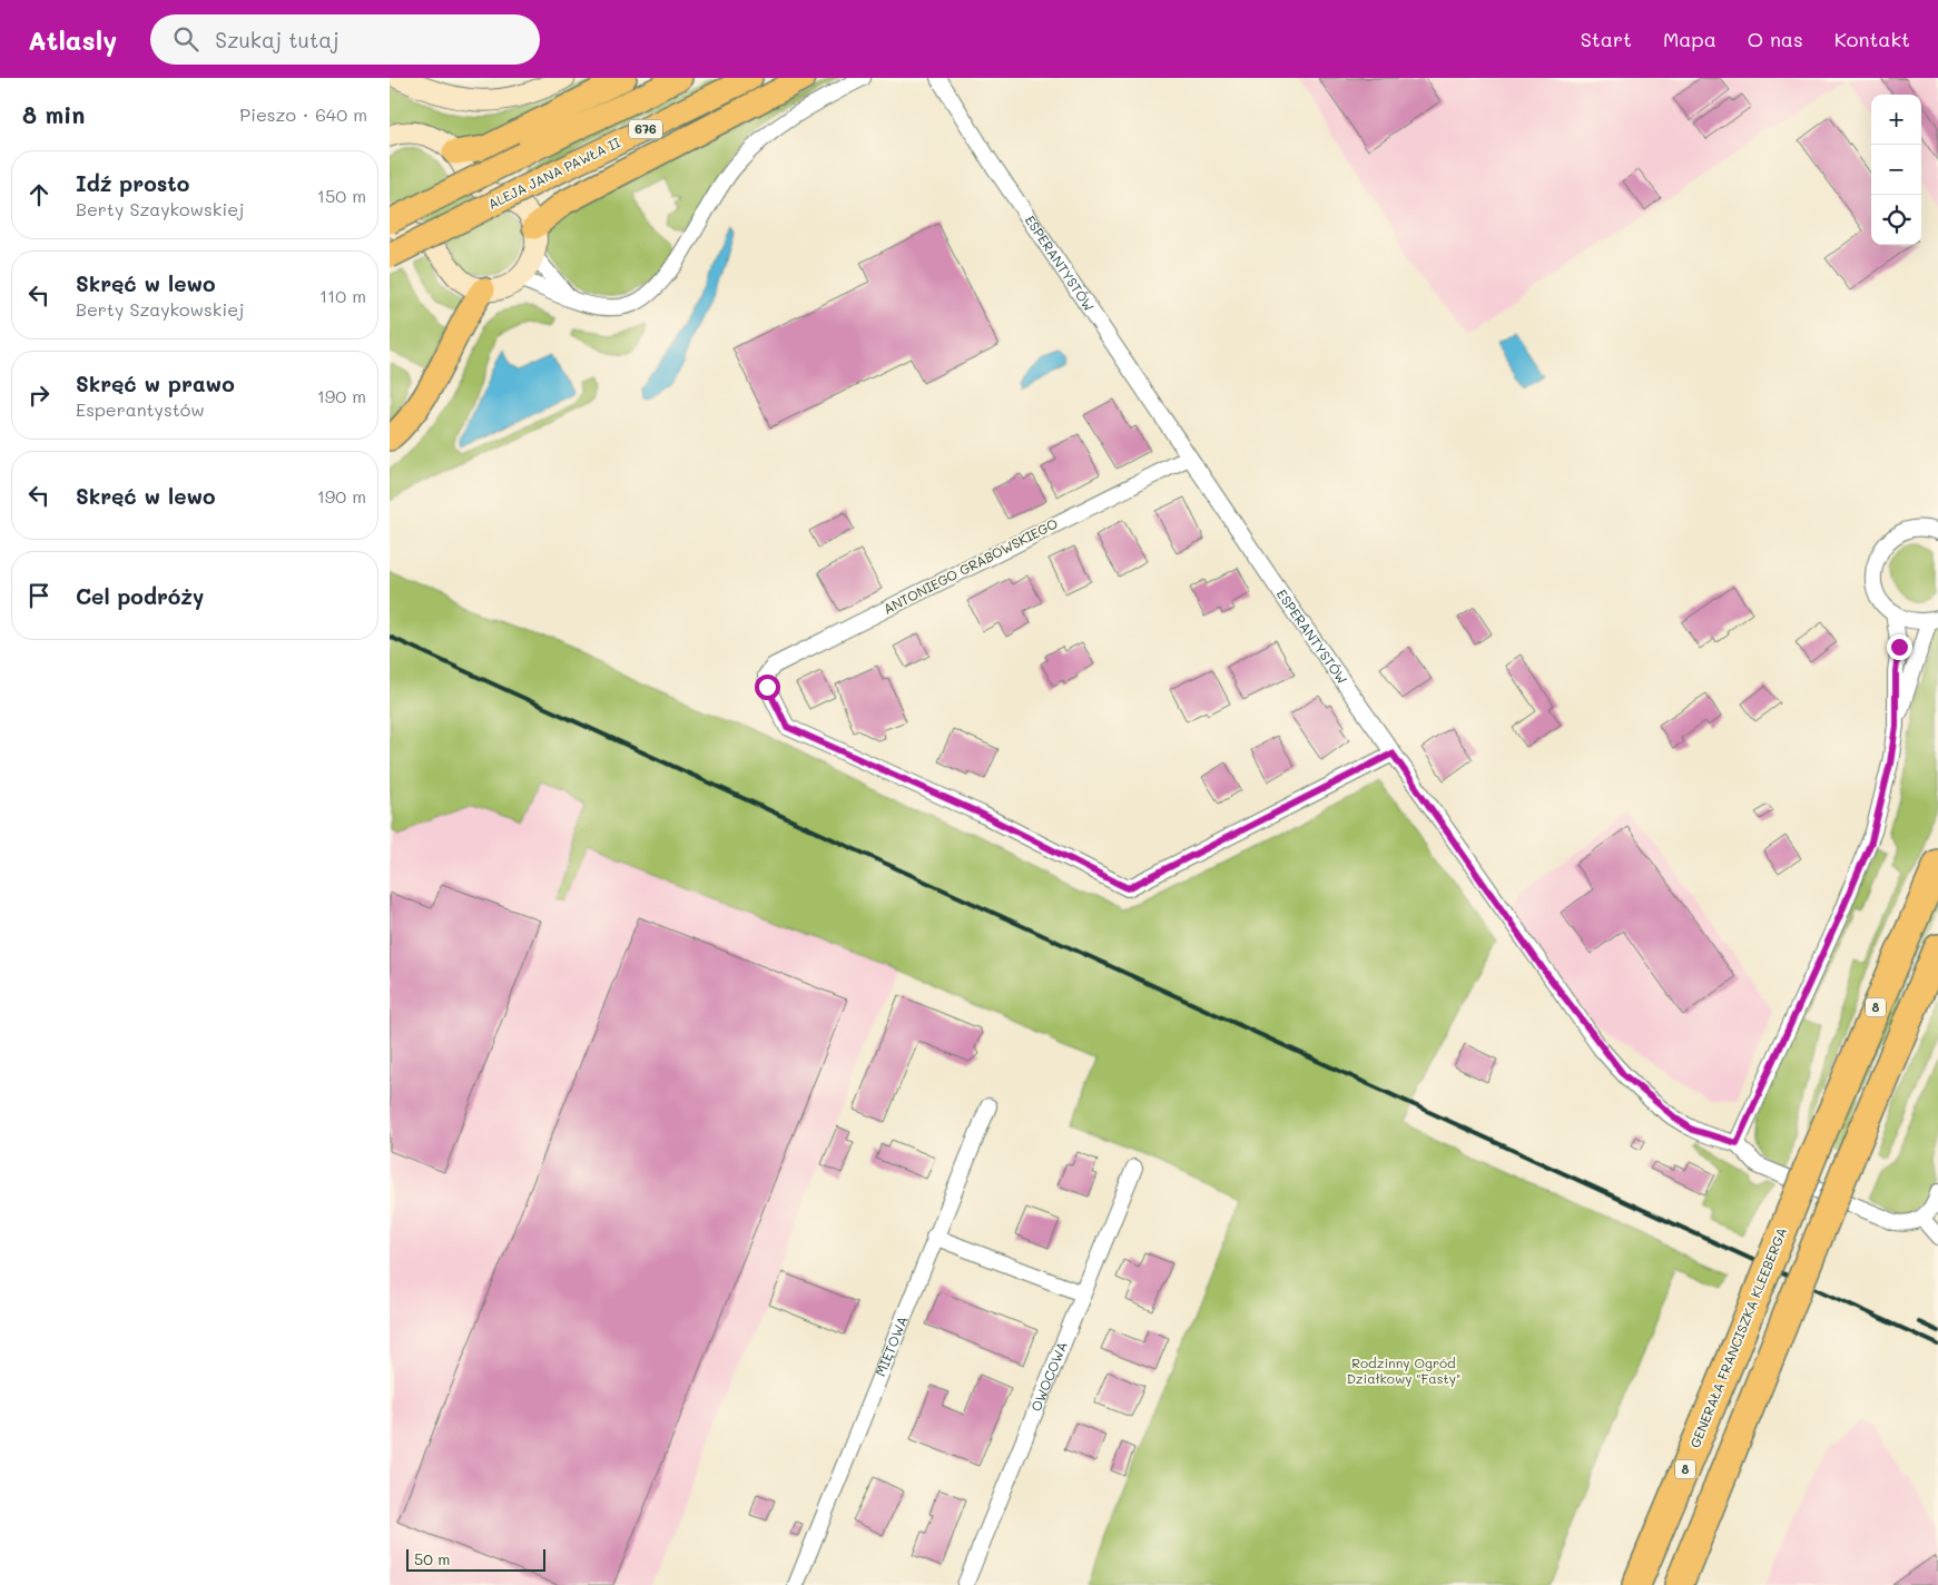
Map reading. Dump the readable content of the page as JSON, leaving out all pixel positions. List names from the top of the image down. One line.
{"streets":{"highway":["8","GENERAŁA FRANCISZKA KLEEBERGA"],"main road":["676","ALEJA JANA PAWŁA II"],"street":["ESPERANTYSTÓW","ANTONIEGO GRABOWSKIEGO","MIĘTOWA","OWOCOWA"]},"crossings":[["ESPERANTYSTÓW","ANTONIEGO GRABOWSKIEGO"]],"parks":["Rodzinny Ogród Działkowy \"Fasty\""],"scale_bar":"50 m","page":{"header":"Atlasly","search":"Szukaj tutaj","nav":["Start","Mapa","O nas","Kontakt"],"heading":["8 min","Pieszo · 640 m"],"map_buttons":["+","−"],"list":[["Idź prosto","Berty Szaykowskiej","150 m"],["Skręć w lewo","Berty Szaykowskiej","110 m"],["Skręć w prawo","Esperantystów","190 m"],["Skręć w lewo","190 m"],"Cel podróży"],"scale":"50 m"}}
